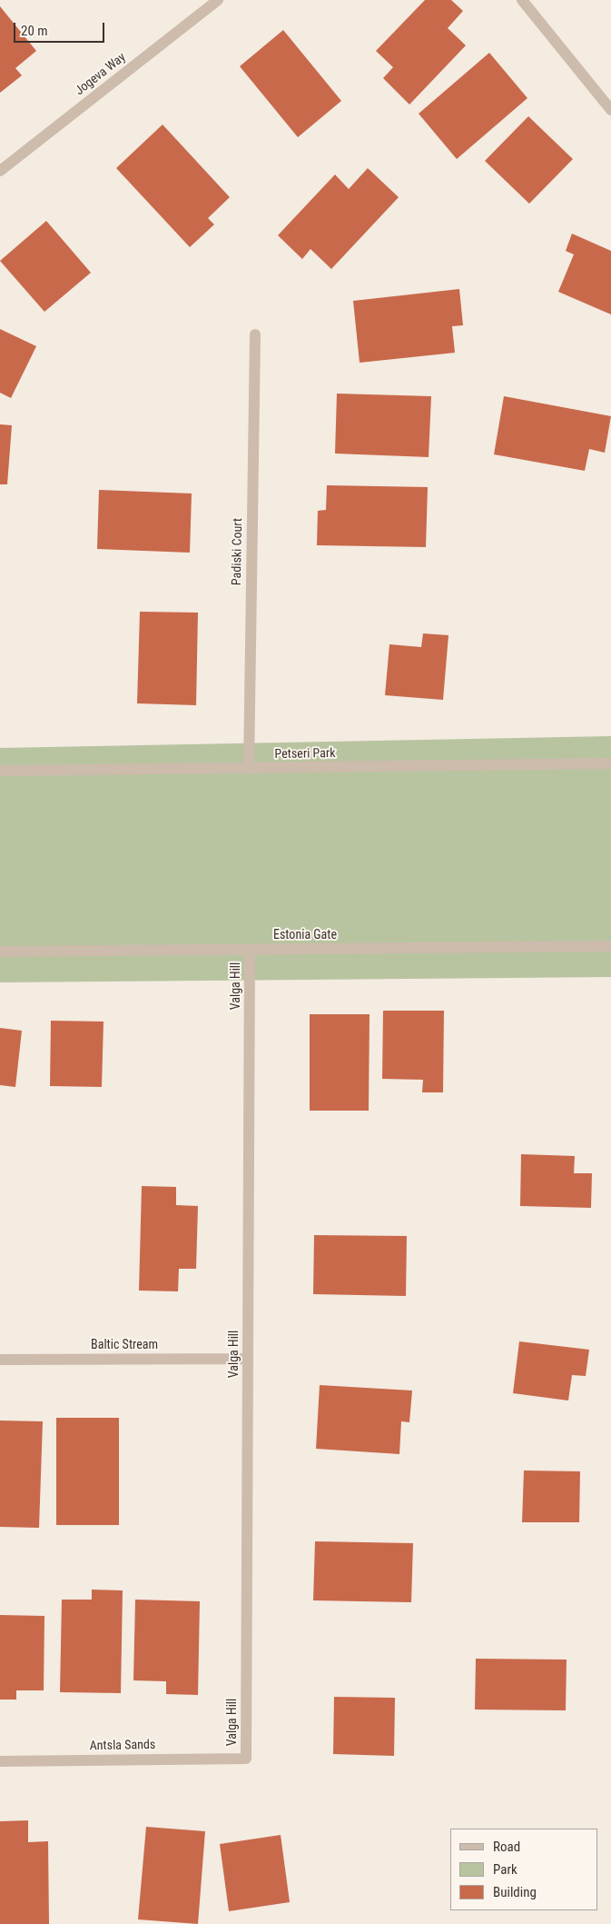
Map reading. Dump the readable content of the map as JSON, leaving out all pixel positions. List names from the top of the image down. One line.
{"streets":{"street":["Jogeva Way","Padiski Court","Petseri Park","Estonia Gate","Valga Hill","Baltic Stream","Antsla Sands"]},"crossings":[["Padiski Court","Petseri Park"],["Estonia Gate","Valga Hill"],["Valga Hill","Baltic Stream"],["Valga Hill","Antsla Sands"]],"legend":["Road","Park","Building"],"scale_bar":"20 m"}
